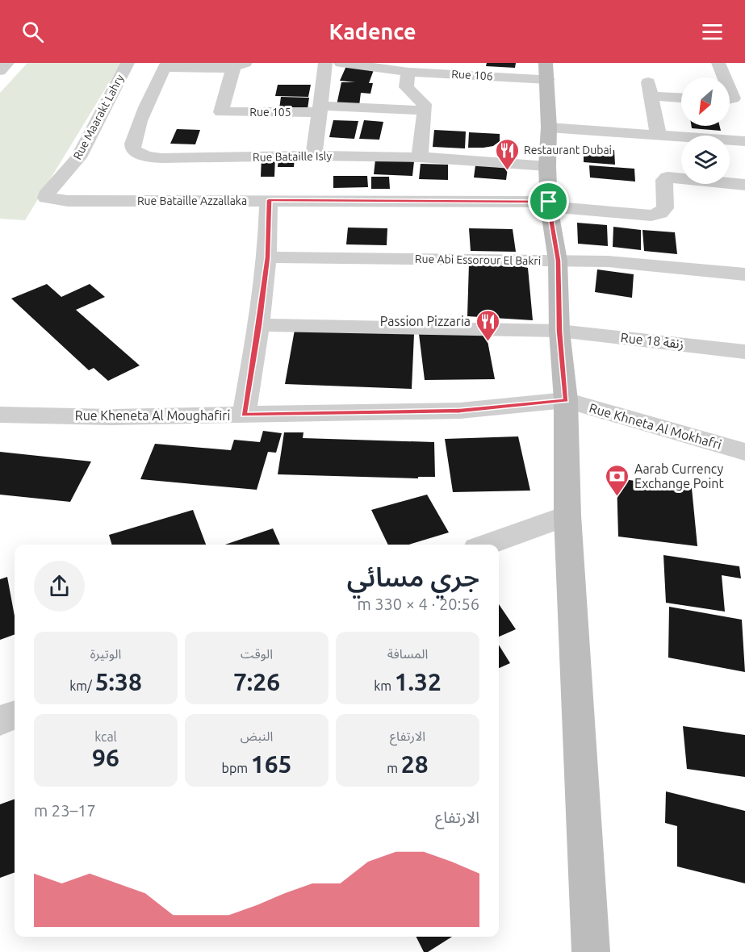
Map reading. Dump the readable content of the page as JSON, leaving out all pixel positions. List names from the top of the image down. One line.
{"streets":{"street":["Rue 106","Rue 105","Rue Maarakt Lahry","Rue Bataille Isly","Rue Bataille Azzallaka","Rue Abi Essorour El Bakri","Rue 18 زنقة","Rue Kheneta Al Moughafiri","Rue Khneta Al Mokhafri"]},"crossings":[["Rue Maarakt Lahry","Rue Bataille Azzallaka"],["Rue Kheneta Al Moughafiri","Rue Khneta Al Mokhafri"]],"places":{"restaurant":["Restaurant Dubai","Passion Pizzaria"],"bank":["Aarab Currency Exchange Point"]},"north":"bottom left","page":{"header":"Kadence","heading":["جري مسائي","20:56 · 4 × 330 m"],"stats":[["المسافة","1.32 km"],["الوقت","7:26"],["الوتيرة","5:38 /km"],["الارتفاع","28 m"],["النبض","165 bpm"],["kcal","96"]],"chart":["الارتفاع","17–23 m"]}}
